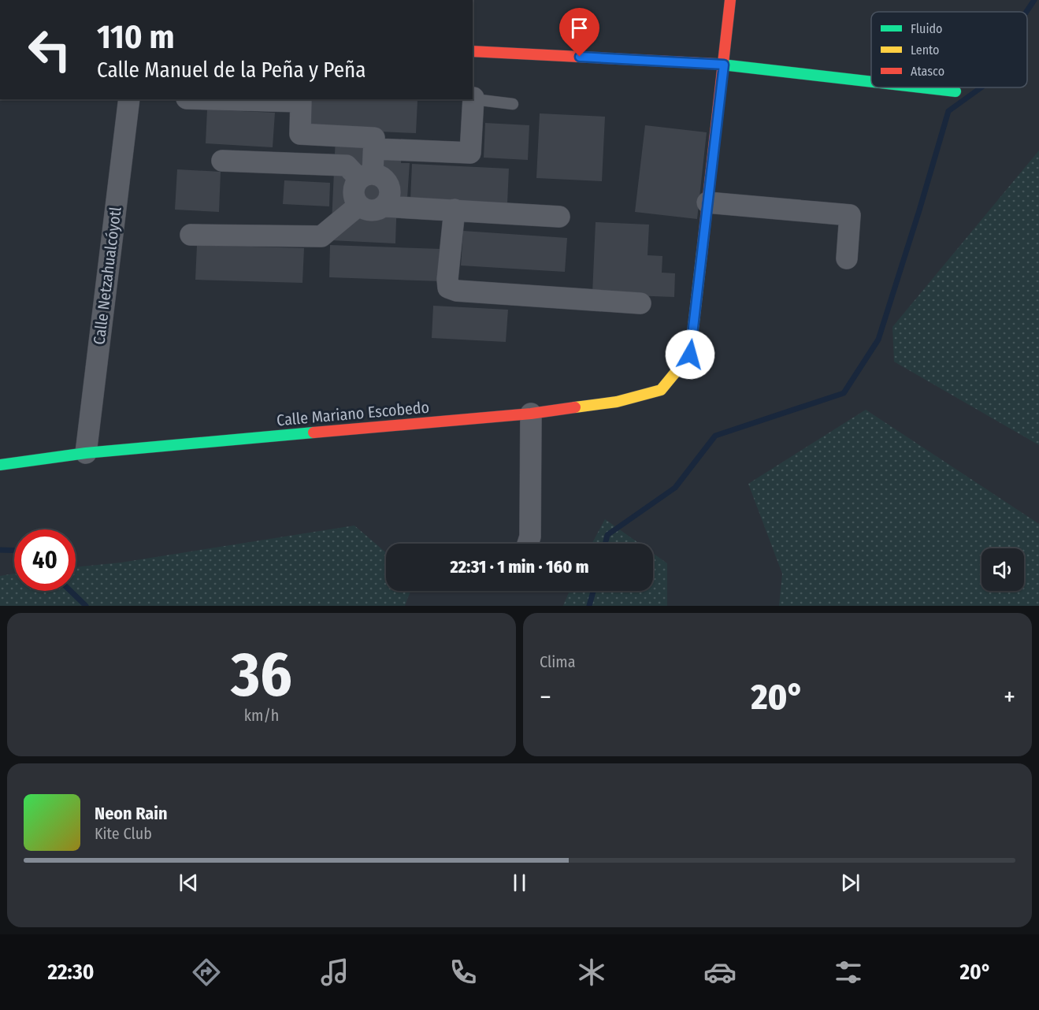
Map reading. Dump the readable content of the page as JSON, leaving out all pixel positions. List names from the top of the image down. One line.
{"streets":{"street":["Calle Netzahualcóyotl","Calle Mariano Escobedo"]},"crossings":[["Calle Netzahualcóyotl","Calle Mariano Escobedo"]],"legend":["Fluido","Lento","Atasco"],"page":{"turn":["110 m","Calle Manuel de la Peña y Peña"],"limit":"40","trip":"22:31 · 1 min · 160 m","tile":[["36","km/h"],"Clima"],"heat":["−","20°","+"],"song":["Neon Rain","Kite Club"],"tabs":["22:30","20°"]}}
